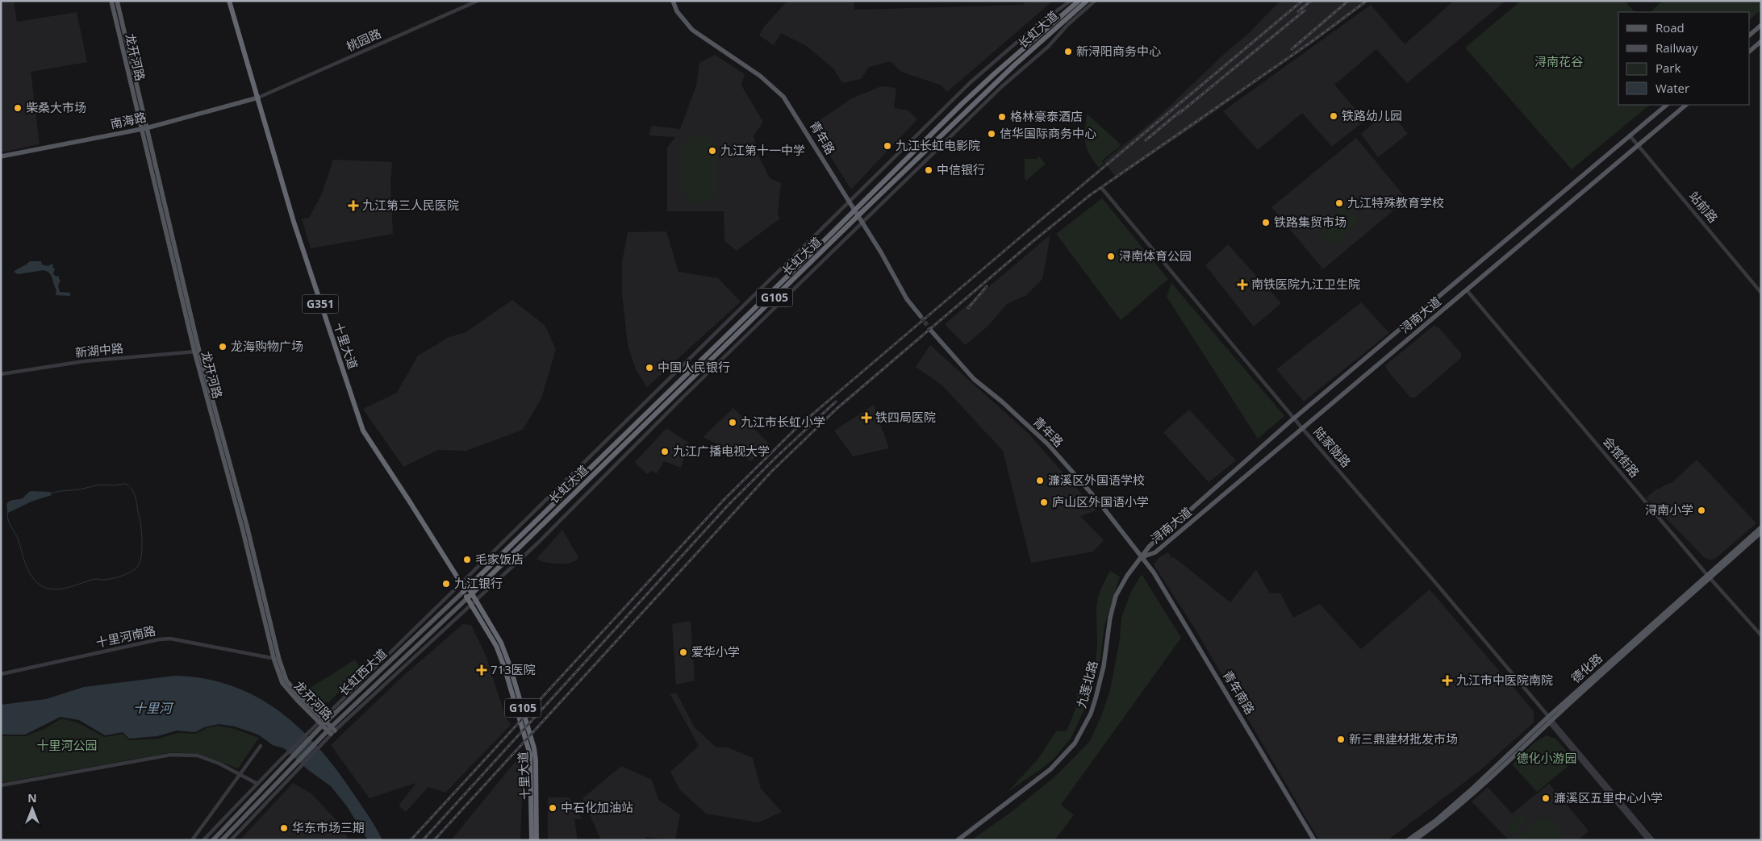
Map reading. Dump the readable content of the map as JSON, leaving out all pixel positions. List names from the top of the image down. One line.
{"streets":{"highway":["长虹大道","G105","G351","十里大道"],"main road":["龙开河路","南海路","青年路","浔南大道","德化路","长虹西大道","九莲北路","青年南路"],"street":["桃园路","站前路","新湖中路","陆家陇路","会馆街路","十里河南路"]},"crossings":[["长虹大道","青年路"],["长虹大道","十里大道"],["长虹大道","长虹西大道"],["桃园路","南海路"],["桃园路","十里大道"],["龙开河路","南海路"],["龙开河路","新湖中路"],["龙开河路","十里河南路"],["龙开河路","长虹西大道"],["南海路","十里大道"],["青年路","浔南大道"],["青年路","九莲北路"],["青年路","青年南路"],["站前路","浔南大道"],["浔南大道","陆家陇路"],["浔南大道","会馆街路"],["浔南大道","九莲北路"],["浔南大道","青年南路"],["十里大道","长虹西大道"],["陆家陇路","德化路"],["会馆街路","德化路"],["九莲北路","青年南路"]],"water":["十里河"],"parks":["浔南花谷","十里河公园","德化小游园"],"places":{"other":["新浔阳商务中心","柴桑大市场","铁路幼儿园","格林豪泰酒店","信华国际商务中心","九江长虹电影院","九江第十一中学","中信银行","九江特殊教育学校","铁路集贸市场","浔南体育公园","龙海购物广场","中国人民银行","九江市长虹小学","九江广播电视大学","濂溪区外国语学校","庐山区外国语小学","浔南小学","毛家饭店","九江银行","爱华小学","新三鼎建材批发市场","濂溪区五里中心小学","中石化加油站","华东市场三期"],"health":["九江第三人民医院","南铁医院九江卫生院","铁四局医院","713医院","九江市中医院南院"]},"legend":["Road","Railway","Park","Water"],"north":"top"}
